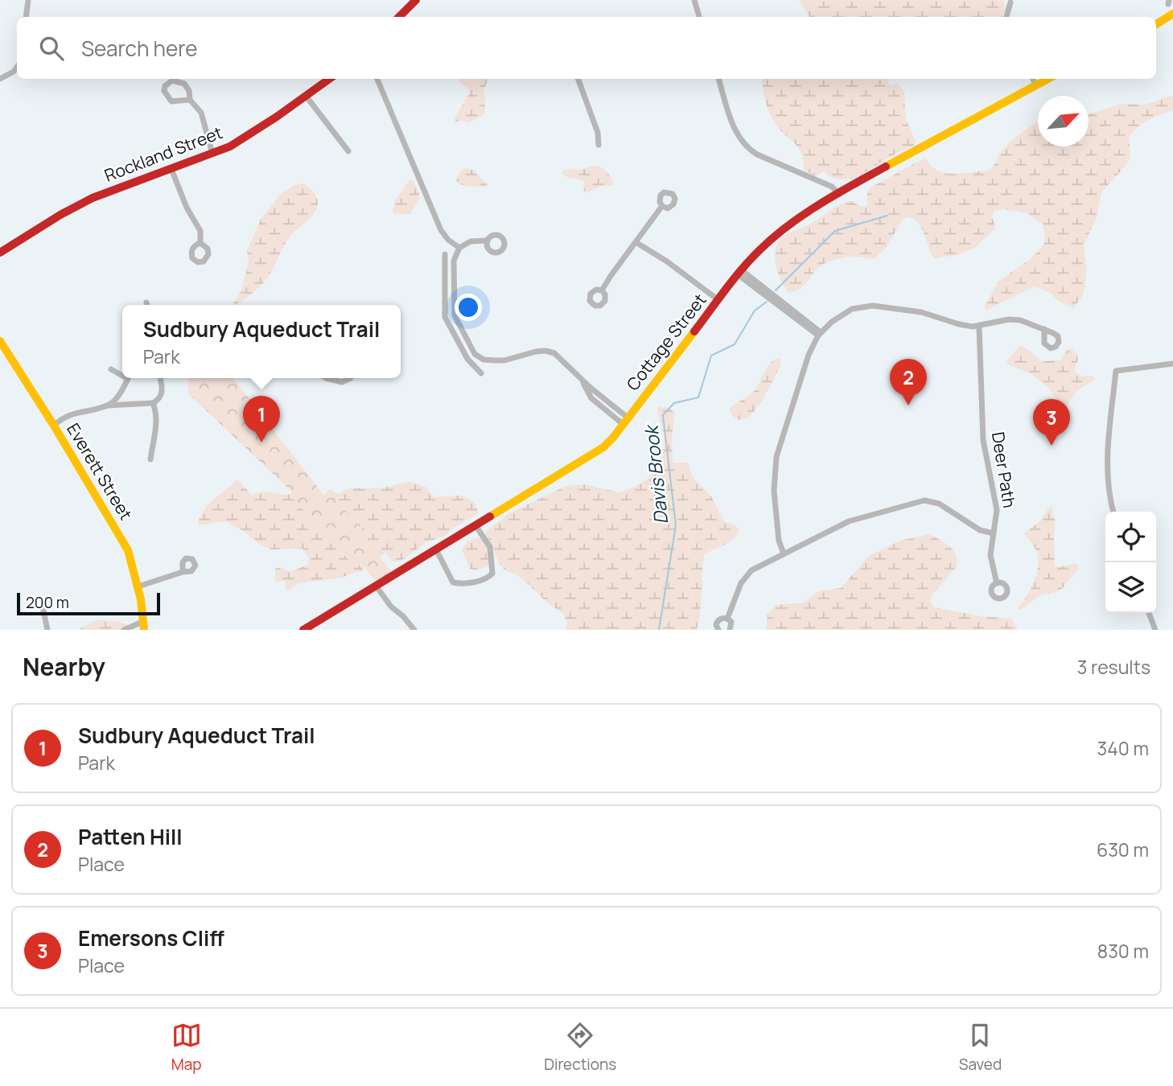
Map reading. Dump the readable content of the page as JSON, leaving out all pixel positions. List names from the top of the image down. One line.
{"streets":{"street":["Rockland Street","Cottage Street","Deer Path","Everett Street"]},"water":["Davis Brook"],"scale_bar":"200 m","north":"top right","page":{"search":"Search here","popup":["Sudbury Aqueduct Trail","Park"],"pins":["2","1","3"],"scale":"200 m","heading":["Nearby","3 results"],"list":[{"mark":"1","name":"Sudbury Aqueduct Trail","note":"Park","value":"340 m"},{"mark":"2","name":"Patten Hill","note":"Place","value":"630 m"},{"mark":"3","name":"Emersons Cliff","note":"Place","value":"830 m"}],"nav":["Map","Directions","Saved"]}}
